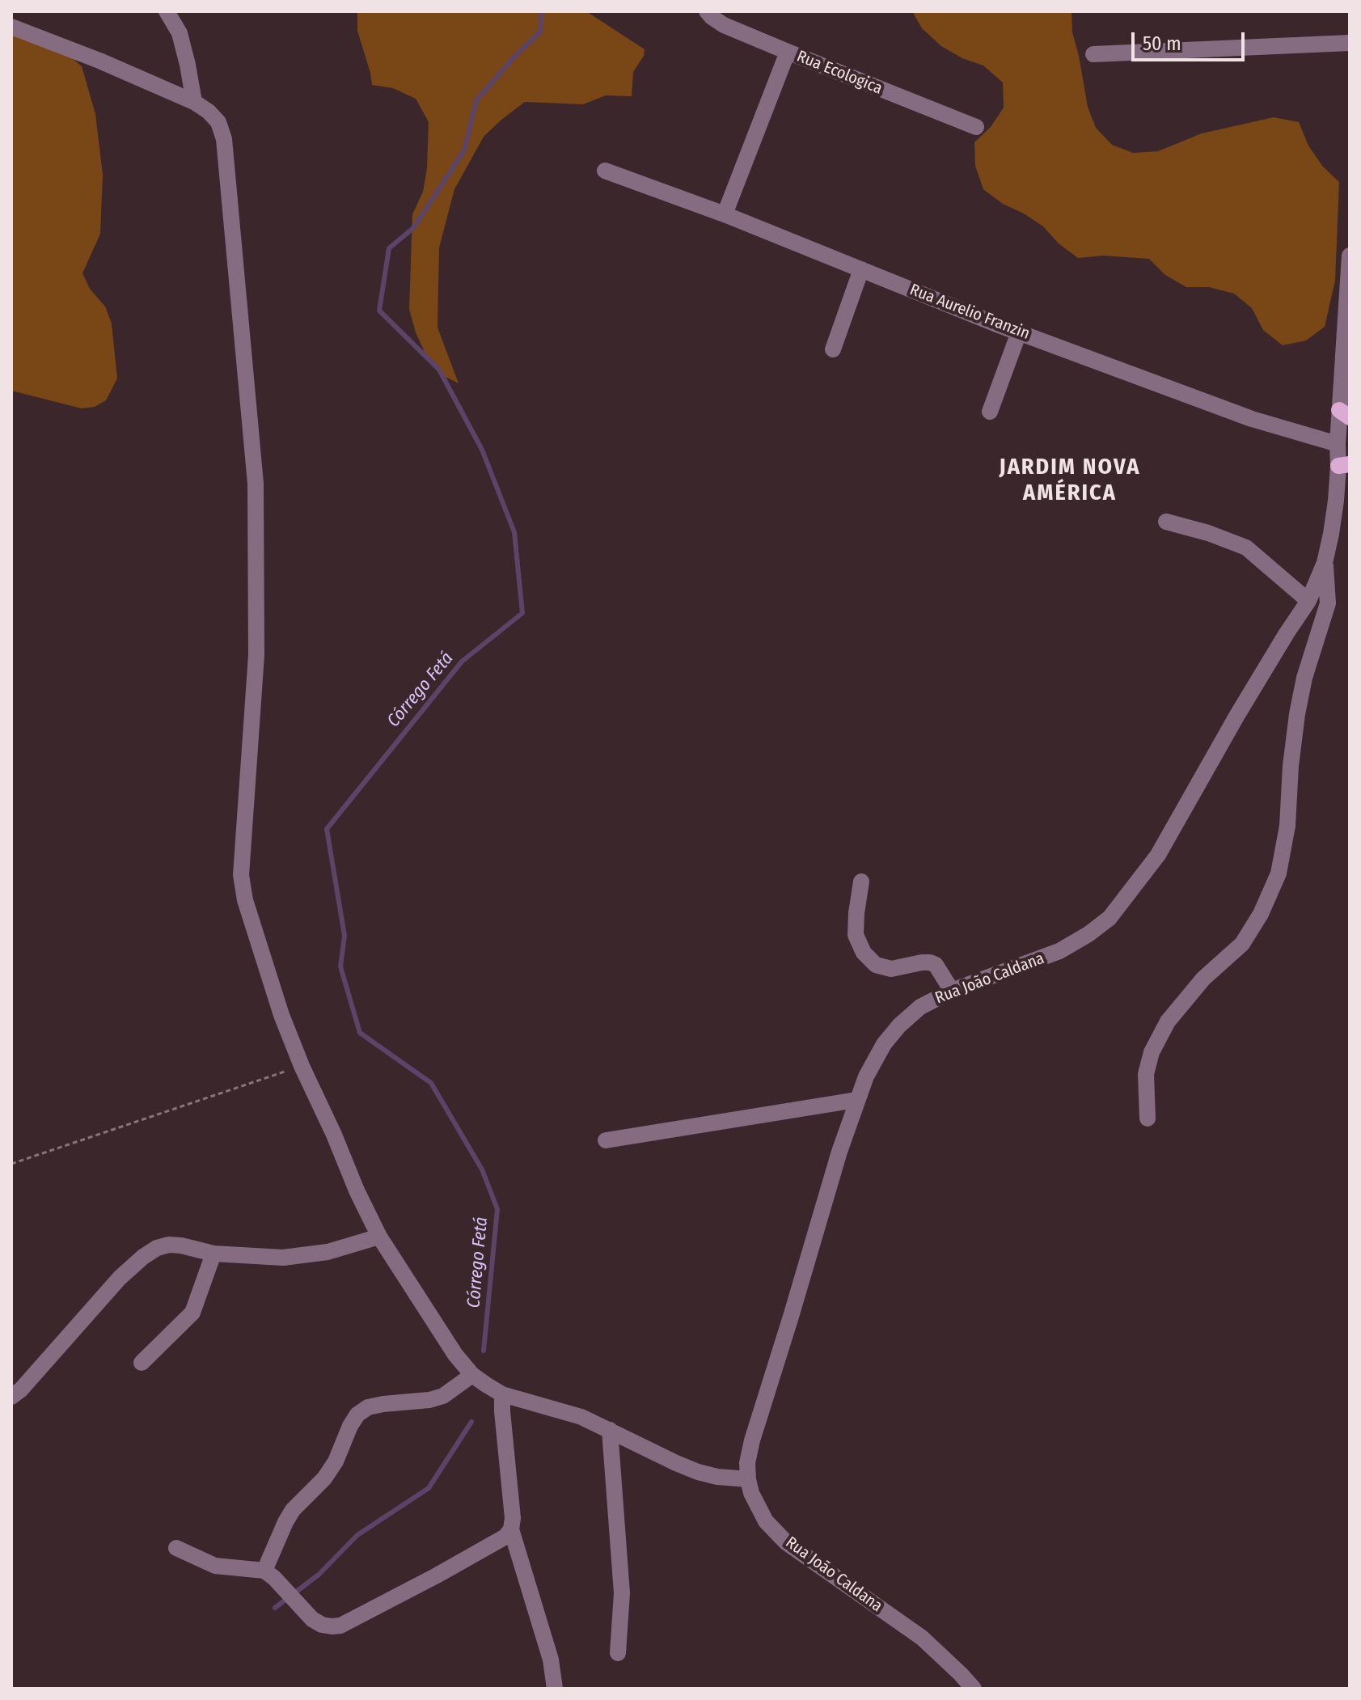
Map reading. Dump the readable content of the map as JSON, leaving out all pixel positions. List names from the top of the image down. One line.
{"streets":{"street":["Rua Ecologica","Rua Aurelio Franzin","Rua João Caldana"]},"crossings":[["Rua Aurelio Franzin","Rua João Caldana"]],"districts":["JARDIM NOVA AMÉRICA"],"water":["Córrego Fetá"],"scale_bar":"50 m"}
